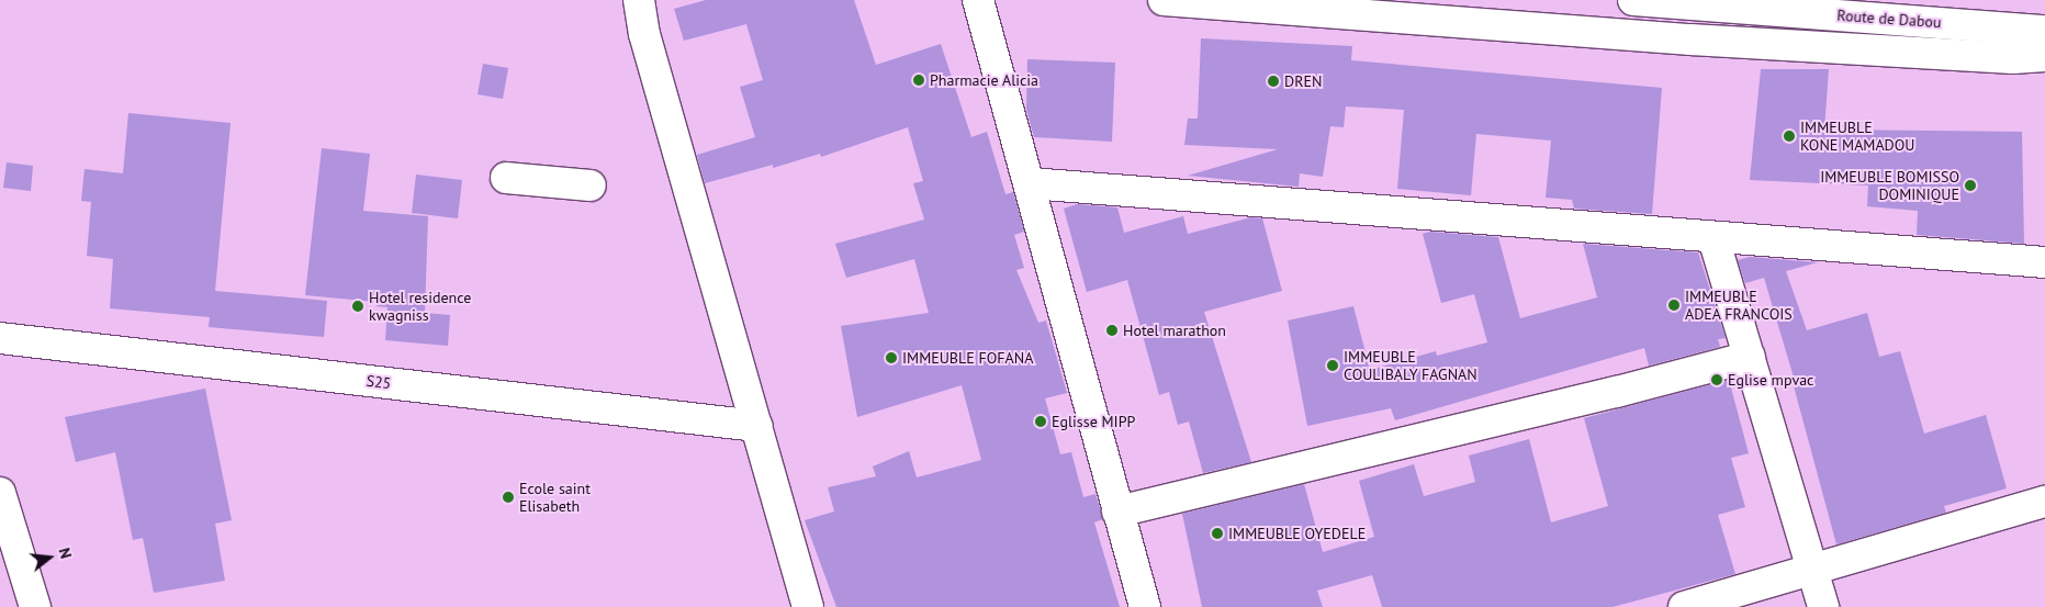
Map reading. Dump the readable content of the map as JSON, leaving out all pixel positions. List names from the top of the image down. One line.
{"streets":{"street":["Route de Dabou","S25"]},"places":["Pharmacie Alicia","DREN","IMMEUBLE KONE MAMADOU","IMMEUBLE BOMISSO DOMINIQUE","IMMEUBLE ADEA FRANCOIS","Hotel residence kwagniss","Hotel marathon","IMMEUBLE FOFANA","IMMEUBLE COULIBALY FAGNAN","Eglise mpvac","Eglisse MIPP","Ecole saint Elisabeth","IMMEUBLE OYEDELE"],"north":"right"}
